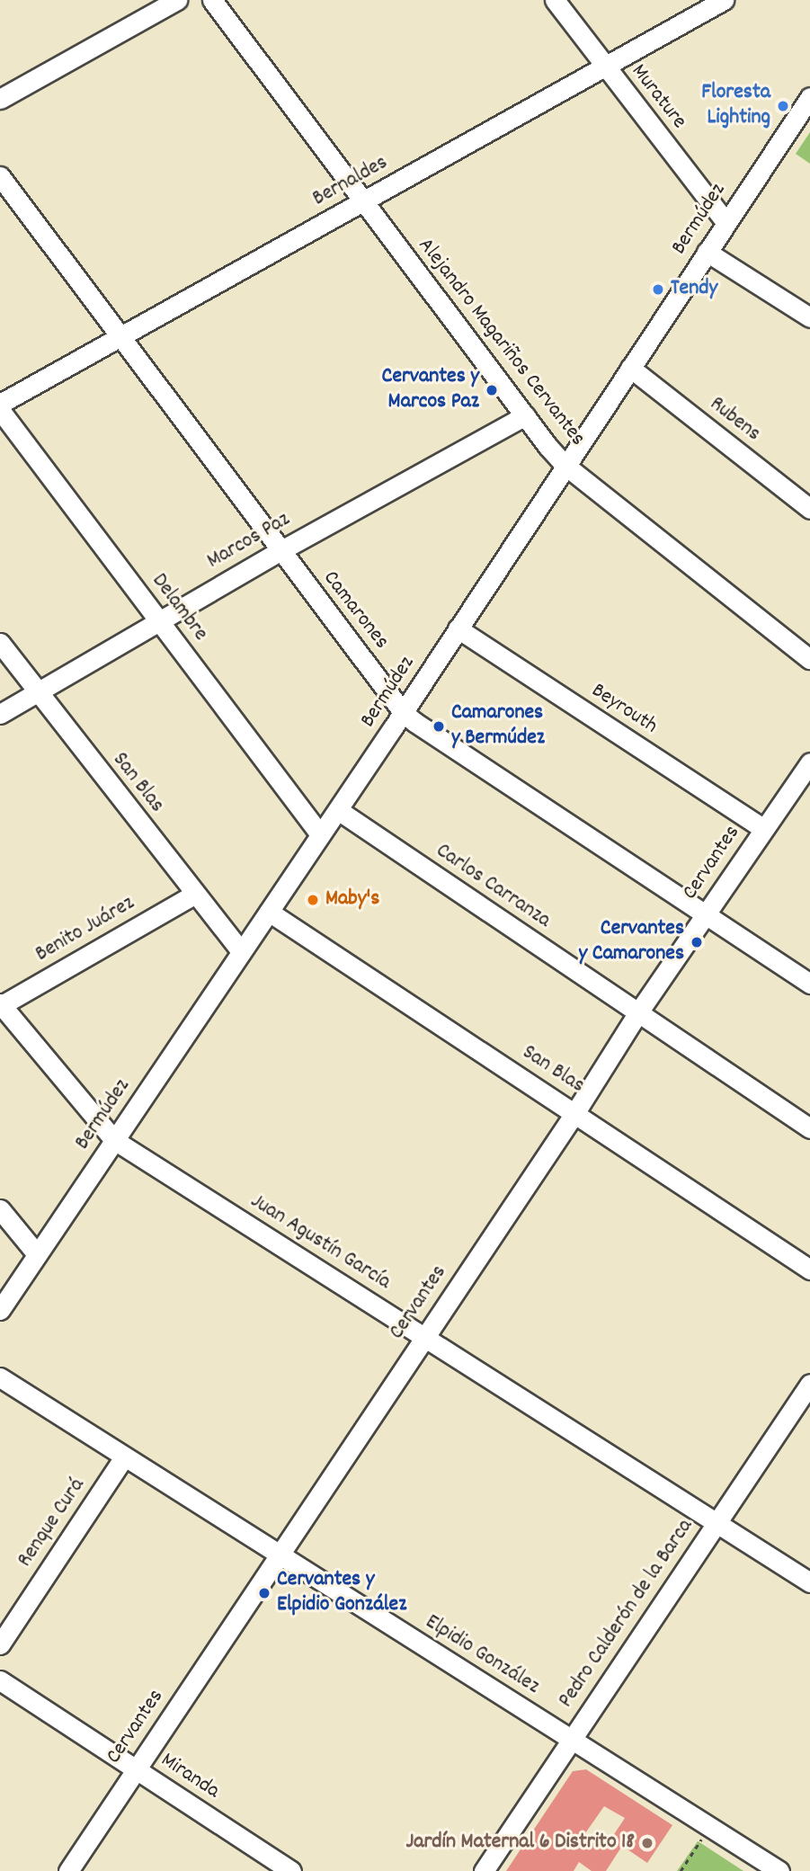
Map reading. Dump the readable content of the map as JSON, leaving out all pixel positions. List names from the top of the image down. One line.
{"streets":{"street":["Murature","Bernaldes","Bermúdez","Alejandro Magariños Cervantes","Rubens","Marcos Paz","Delambre","Camarones","Beyrouth","San Blas","Cervantes","Carlos Carranza","Benito Juárez","Juan Agustín García","Renque Curá","Pedro Calderón de la Barca","Elpidio González","Miranda"]},"crossings":[["Murature","Bernaldes"],["Murature","Bermúdez"],["Bernaldes","Alejandro Magariños Cervantes"],["Bernaldes","Camarones"],["Bermúdez","Alejandro Magariños Cervantes"],["Bermúdez","Rubens"],["Bermúdez","Delambre"],["Bermúdez","Camarones"],["Bermúdez","Beyrouth"],["Bermúdez","San Blas"],["Bermúdez","Carlos Carranza"],["Bermúdez","Juan Agustín García"],["Alejandro Magariños Cervantes","Marcos Paz"],["Marcos Paz","Delambre"],["Marcos Paz","Camarones"],["Marcos Paz","San Blas"],["Camarones","Cervantes"],["Beyrouth","Cervantes"],["San Blas","Cervantes"],["San Blas","Benito Juárez"],["Cervantes","Carlos Carranza"],["Cervantes","Juan Agustín García"],["Cervantes","Elpidio González"],["Cervantes","Miranda"],["Benito Juárez","Juan Agustín García"],["Juan Agustín García","Pedro Calderón de la Barca"],["Renque Curá","Elpidio González"],["Pedro Calderón de la Barca","Elpidio González"]],"places":["Floresta Lighting","Tendy","Cervantes y Marcos Paz","Camarones y Bermúdez","Maby's","Cervantes y Camarones","Cervantes y Elpidio González","Jardín Maternal 6 Distrito 18"]}
